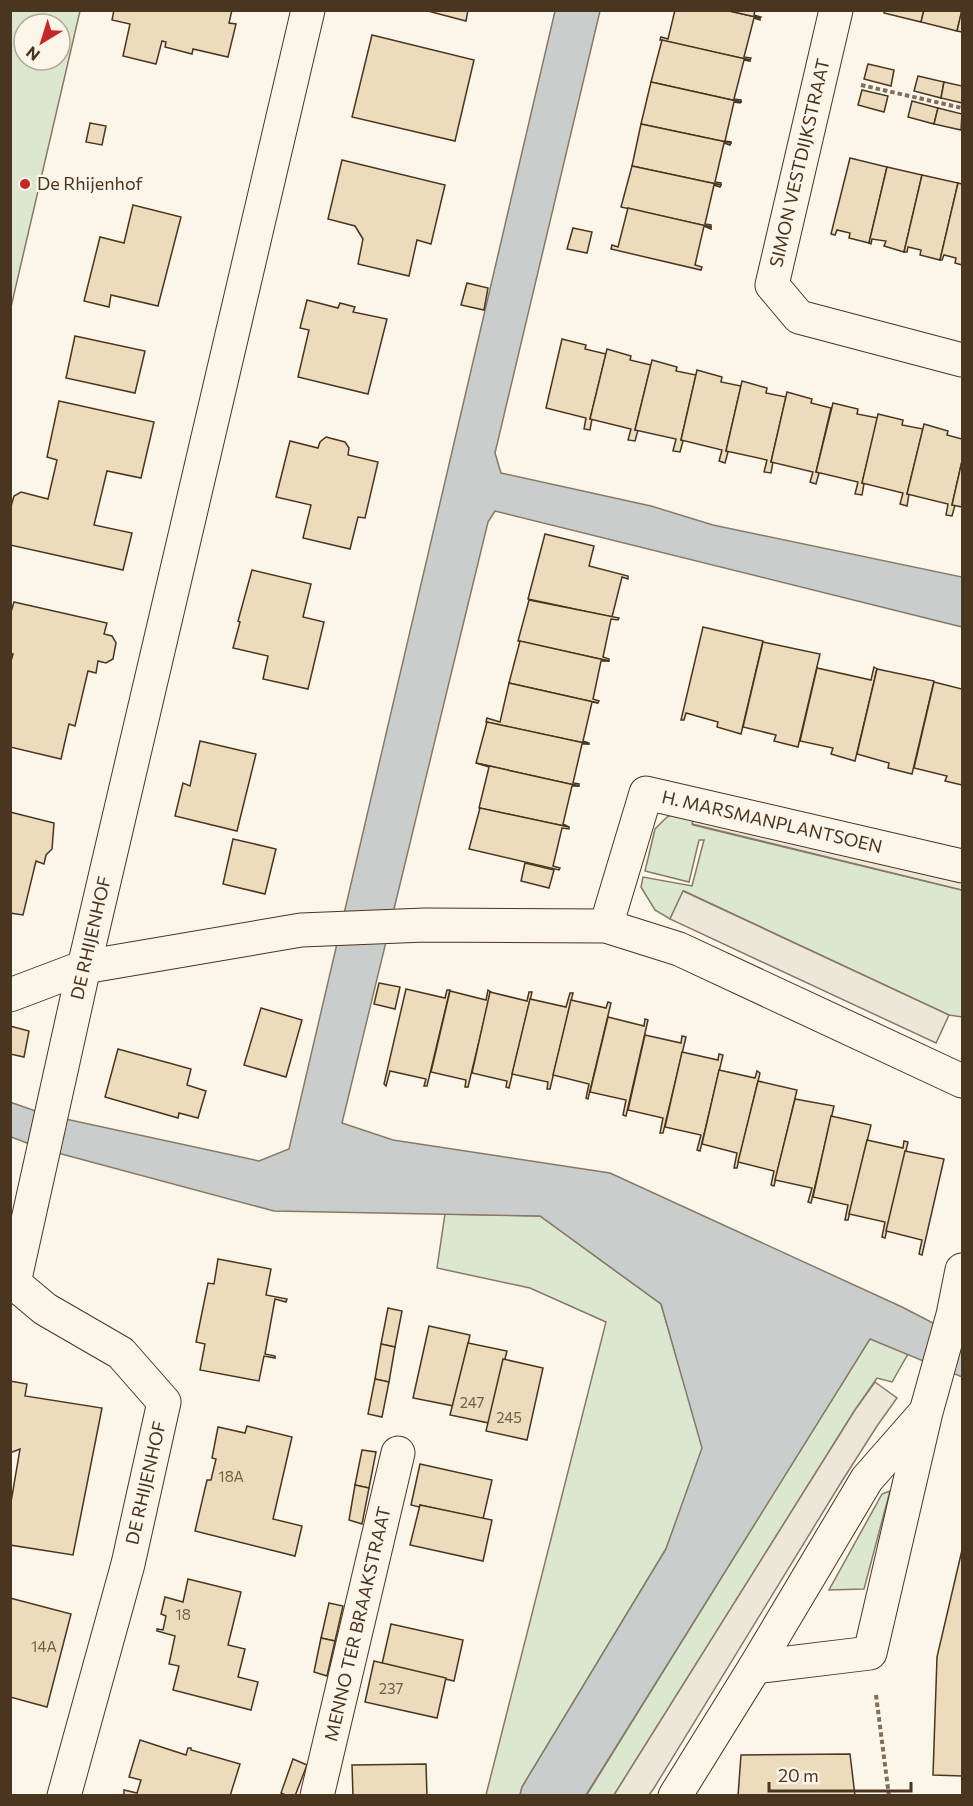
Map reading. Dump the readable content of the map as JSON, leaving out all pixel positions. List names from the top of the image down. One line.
{"streets":{"street":["SIMON VESTDIJKSTRAAT","H. MARSMANPLANTSOEN","DE RHIJENHOF","MENNO TER BRAAKSTRAAT"]},"places":["De Rhijenhof"],"house_numbers":["247","245","18A","18","14A","237"],"scale_bar":"20 m","north":"bottom left"}
